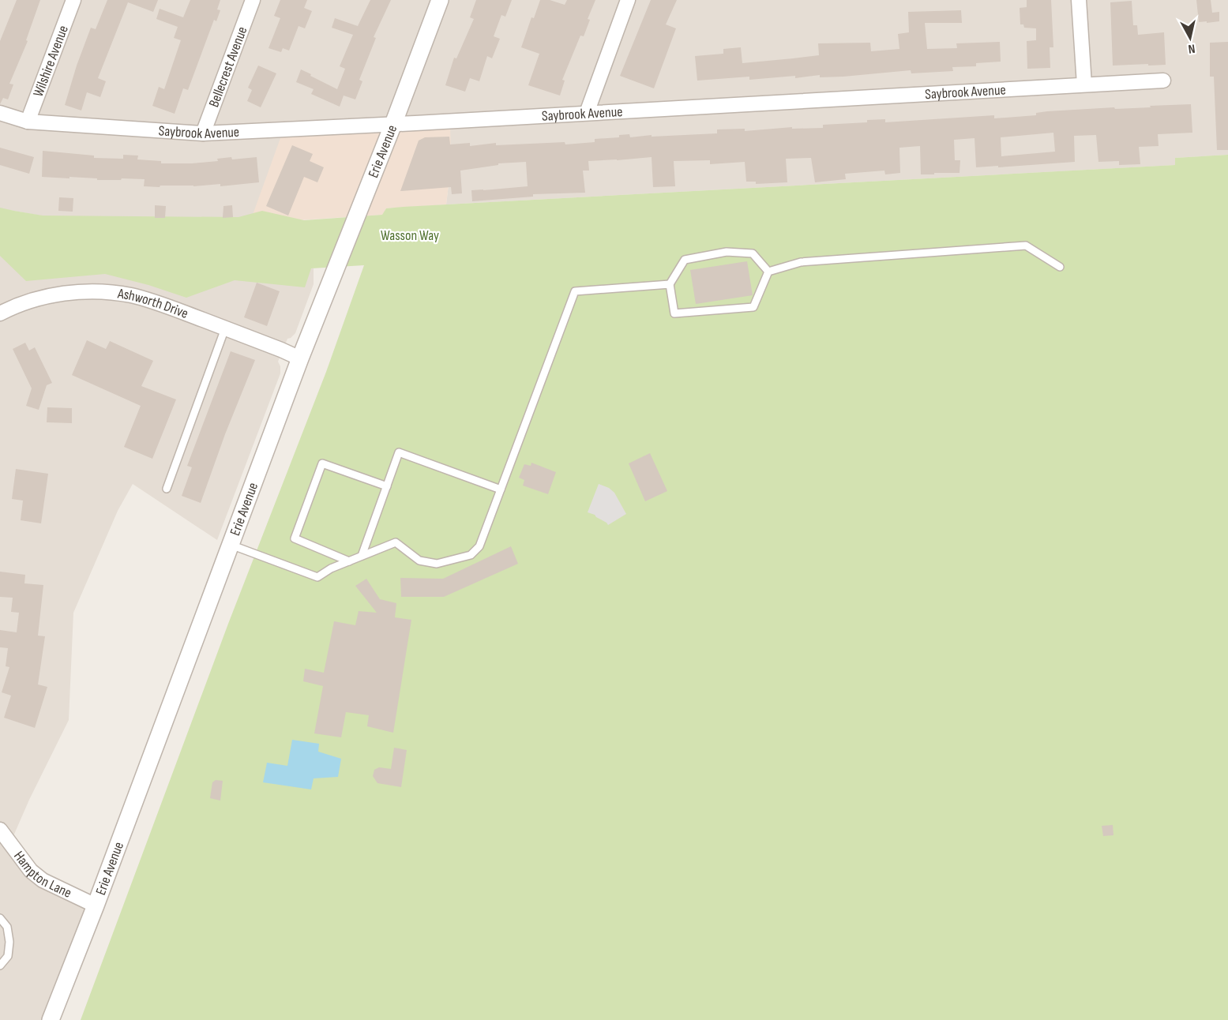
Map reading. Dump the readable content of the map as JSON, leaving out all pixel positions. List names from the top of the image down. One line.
{"streets":{"street":["Wilshire Avenue","Bellecrest Avenue","Saybrook Avenue","Erie Avenue","Ashworth Drive","Hampton Lane"]},"crossings":[["Wilshire Avenue","Saybrook Avenue"],["Bellecrest Avenue","Saybrook Avenue"],["Saybrook Avenue","Erie Avenue"],["Erie Avenue","Ashworth Drive"],["Erie Avenue","Hampton Lane"]],"parks":["Wasson Way"],"north":"bottom"}
